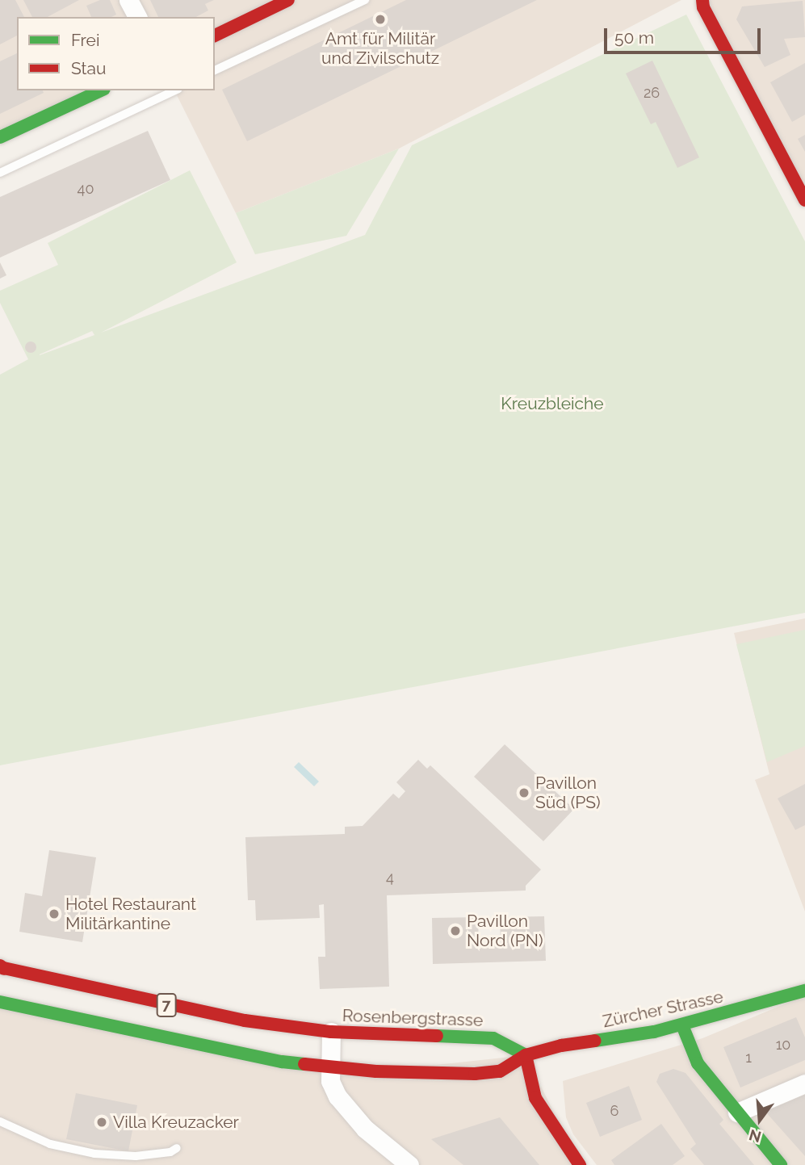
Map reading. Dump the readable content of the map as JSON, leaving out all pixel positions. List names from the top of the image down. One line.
{"streets":{"main road":["7","Zürcher Strasse","Rosenbergstrasse"]},"crossings":[["7","Zürcher Strasse"],["7","Rosenbergstrasse"],["Zürcher Strasse","Rosenbergstrasse"]],"parks":["Kreuzbleiche"],"places":["Amt für Militär und Zivilschutz","Pavillon Süd (PS)","Hotel Restaurant Militärkantine","Pavillon Nord (PN)","Villa Kreuzacker"],"house_numbers":["26","40","4","10","1","6"],"legend":["Frei","Stau"],"scale_bar":"50 m","north":"bottom"}
